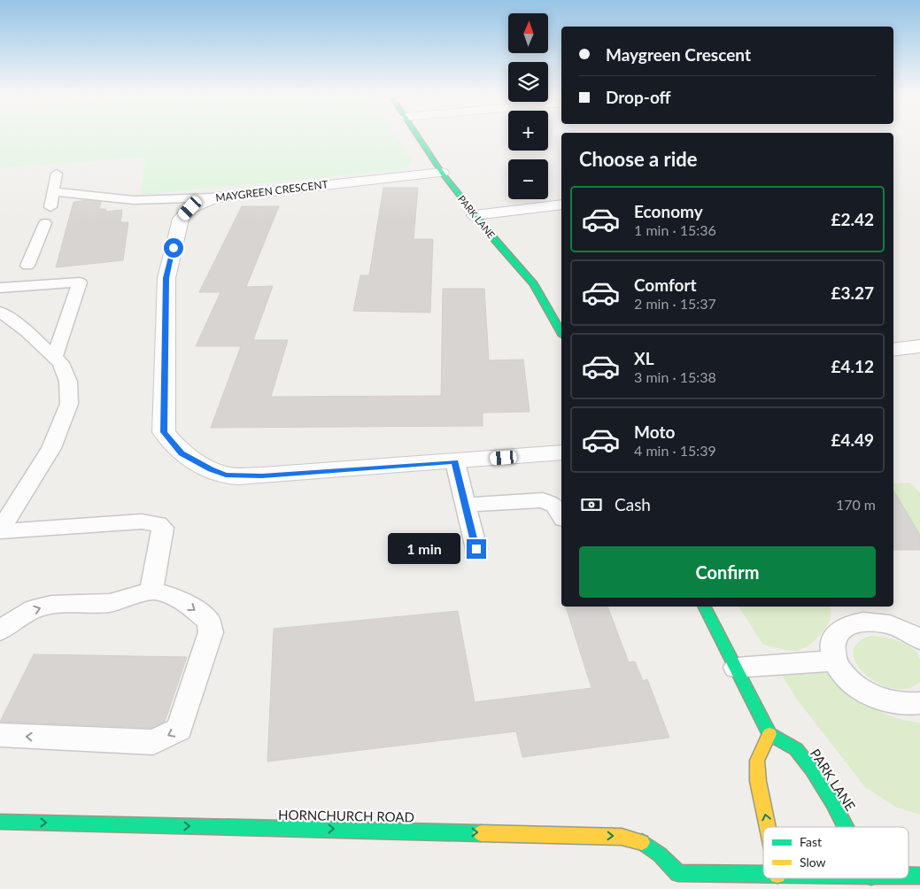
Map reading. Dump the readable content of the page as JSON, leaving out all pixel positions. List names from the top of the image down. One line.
{"streets":{"street":["MAYGREEN CRESCENT","PARK LANE","HORNCHURCH ROAD"]},"crossings":[["MAYGREEN CRESCENT","PARK LANE"]],"one_way":["HORNCHURCH ROAD"],"legend":["Fast","Slow"],"north":"top","page":{"map_buttons":["+","−"],"banner":["Maygreen Crescent","Drop-off"],"heading":"Choose a ride","list":[{"name":"Economy","note":"1 min · 15:36","value":"£2.42"},{"name":"Comfort","note":"2 min · 15:37","value":"£3.27"},{"name":"XL","note":"3 min · 15:38","value":"£4.12"},{"name":"Moto","note":"4 min · 15:39","value":"£4.49"}],"pay":["Cash","170 m"],"bubble":"1 min","buttons":"Confirm"}}
